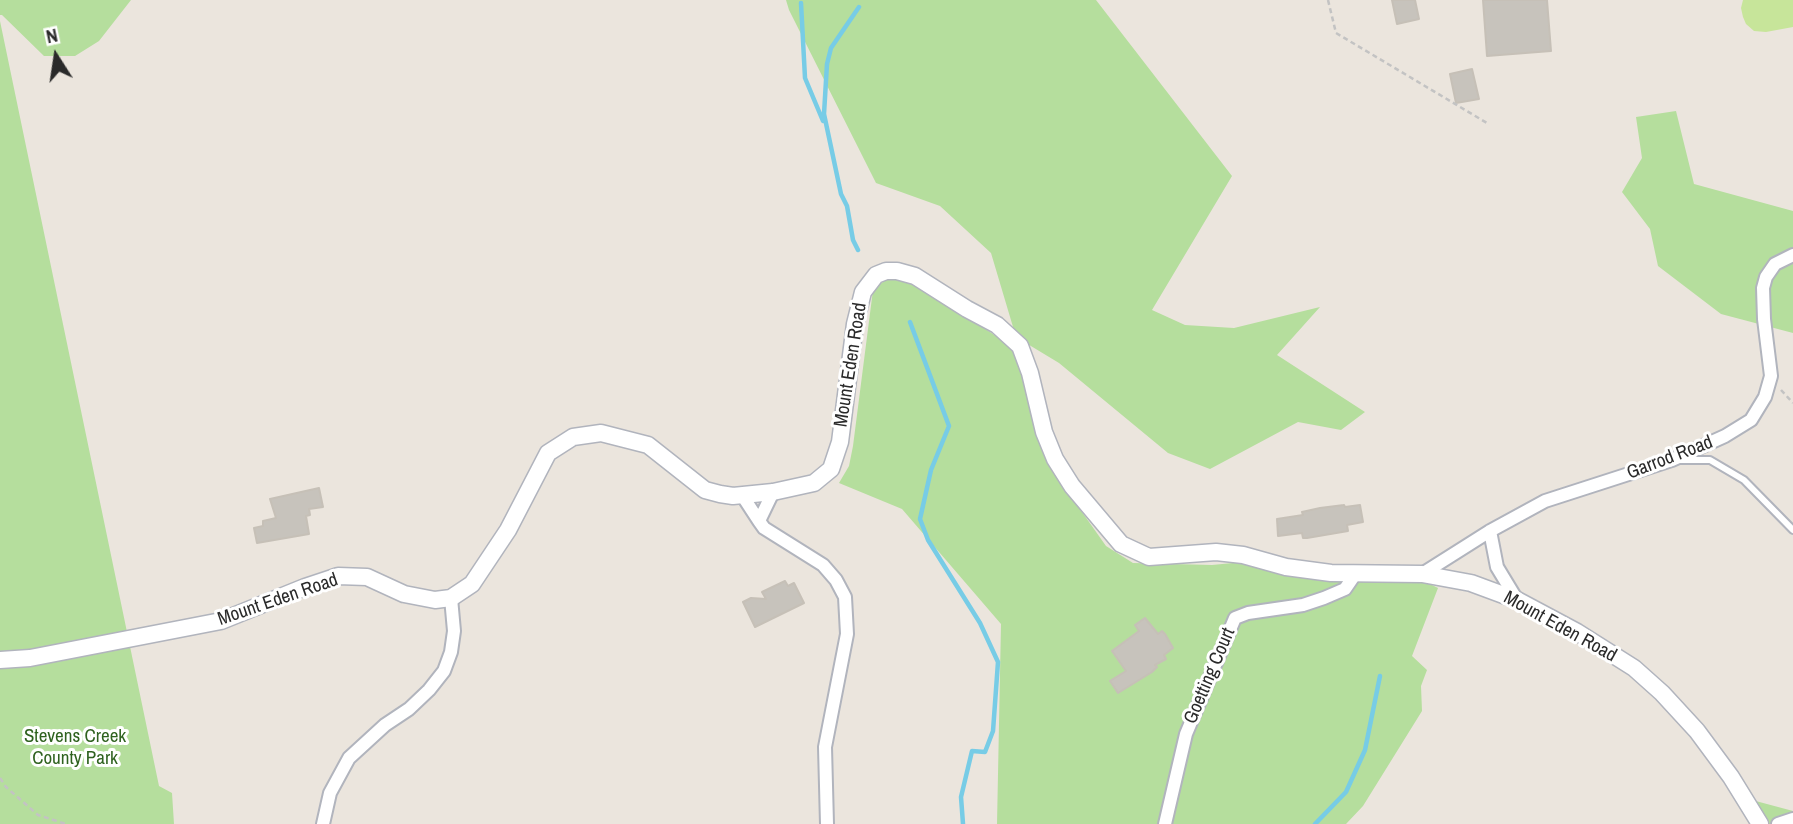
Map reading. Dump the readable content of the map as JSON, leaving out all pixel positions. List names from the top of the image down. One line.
{"streets":{"street":["Mount Eden Road","Garrod Road","Goetting Court"]},"crossings":[["Mount Eden Road","Garrod Road"],["Mount Eden Road","Goetting Court"]],"parks":["Stevens Creek County Park"],"north":"top"}
